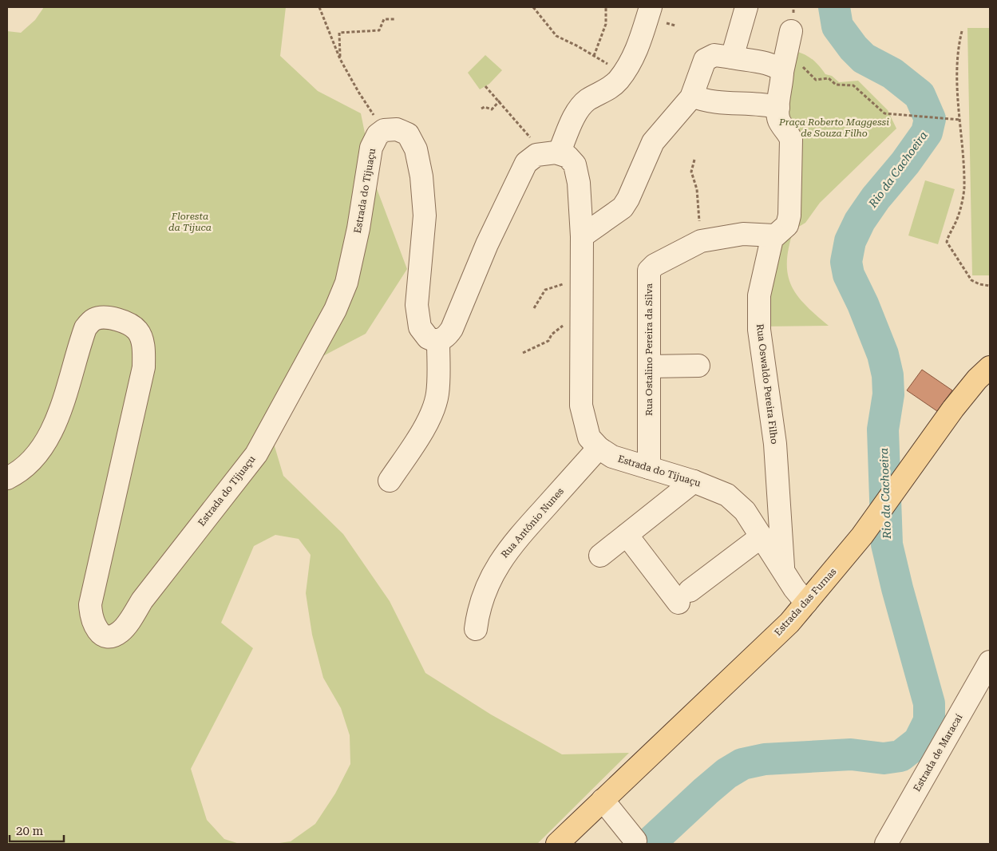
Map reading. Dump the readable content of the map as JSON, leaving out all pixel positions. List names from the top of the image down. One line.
{"streets":{"main road":["Estrada das Furnas"],"street":["Estrada do Tijuaçu","Rua Ostalino Pereira da Silva","Rua Oswaldo Pereira Filho","Rua Antônio Nunes","Estrada de Maracaí"]},"crossings":[["Estrada do Tijuaçu","Rua Ostalino Pereira da Silva"],["Estrada do Tijuaçu","Rua Oswaldo Pereira Filho"],["Estrada do Tijuaçu","Rua Antônio Nunes"],["Estrada do Tijuaçu","Estrada das Furnas"],["Rua Ostalino Pereira da Silva","Rua Oswaldo Pereira Filho"]],"water":["Rio da Cachoeira"],"parks":["Praça Roberto Maggessi de Souza Filho","Floresta da Tijuca"],"scale_bar":"20 m"}
